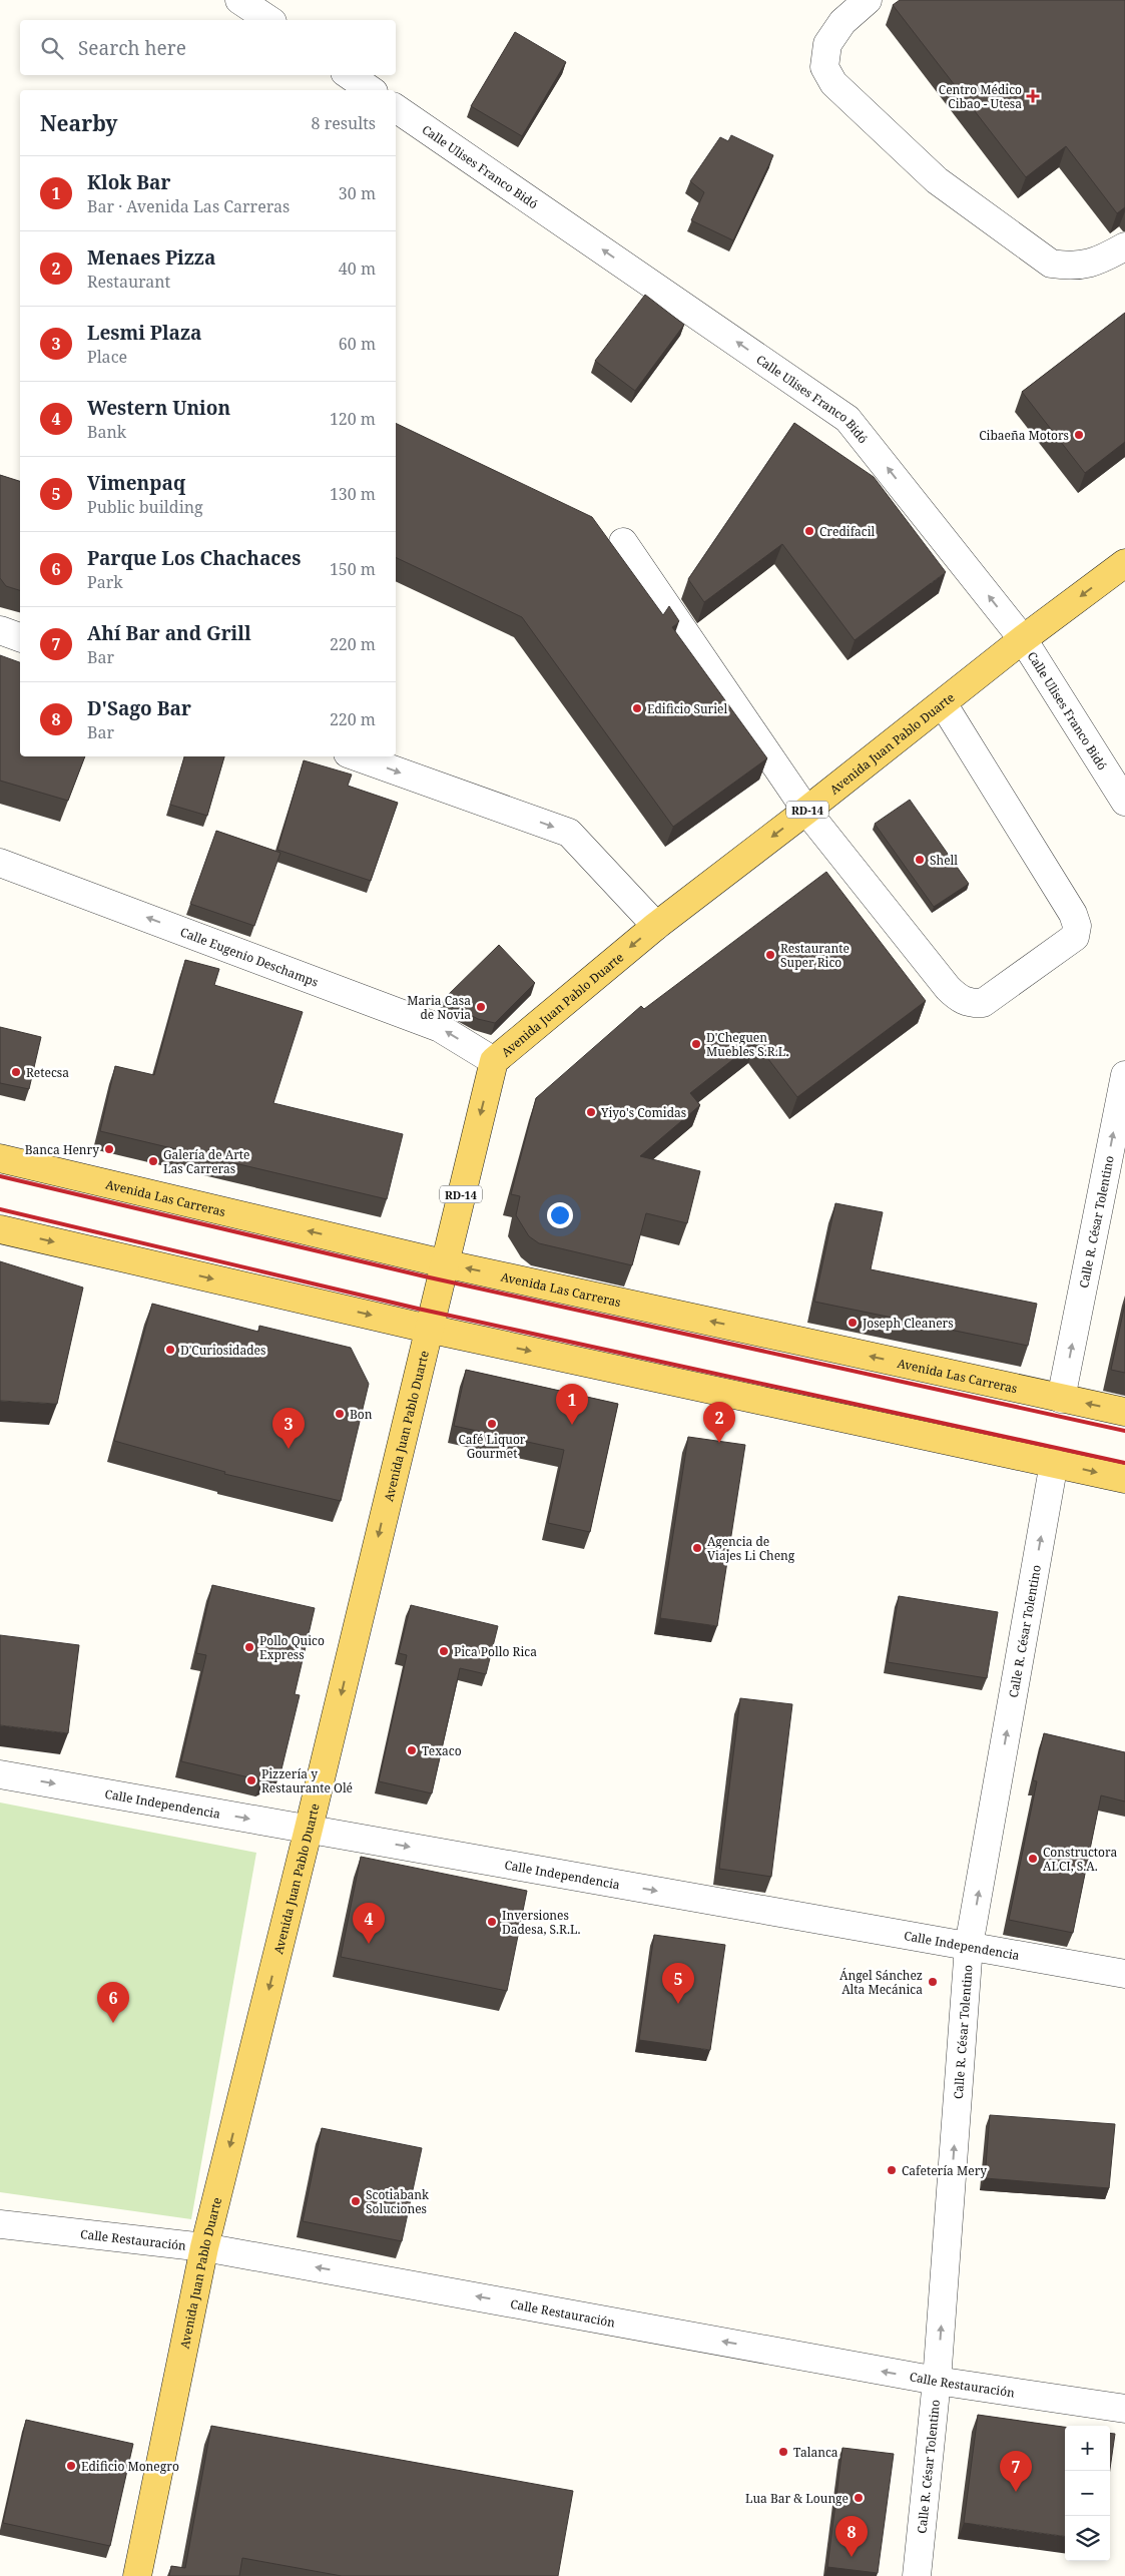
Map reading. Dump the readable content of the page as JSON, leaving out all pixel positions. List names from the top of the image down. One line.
{"streets":{"main road":["Avenida Juan Pablo Duarte","RD-14","Avenida Las Carreras"],"street":["Calle Ulises Franco Bidó","Calle Eugenio Deschamps","Calle R. César Tolentino","Calle Independencia","Calle Restauración"]},"crossings":[["Calle Ulises Franco Bidó","Avenida Juan Pablo Duarte"],["Avenida Juan Pablo Duarte","Calle Eugenio Deschamps"],["Avenida Juan Pablo Duarte","Avenida Las Carreras"],["Avenida Juan Pablo Duarte","Calle Independencia"],["Avenida Juan Pablo Duarte","Calle Restauración"],["Avenida Las Carreras","Calle R. César Tolentino"],["Calle R. César Tolentino","Calle Independencia"],["Calle R. César Tolentino","Calle Restauración"]],"one_way":["Calle Ulises Franco Bidó","Avenida Juan Pablo Duarte","Calle R. César Tolentino","Calle Independencia","Calle Restauración"],"places":{"health":["Centro Médico Cibao - Utesa"],"other":["Cibaeña Motors","Credifacil","Edificio Suriel","Shell","Restaurante Super Rico","Maria Casa de Novia","D'Cheguen Muebles S.R.L.","Retecsa","Yiyo's Comidas","Banca Henry","Galería de Arte Las Carreras","Joseph Cleaners","D'Curiosidades","Bon","Café Liquor Gourmet","Agencia de Viajes Li Cheng","Pollo Quico Express","Pica Pollo Rica","Texaco","Pizzería y Restaurante Olé","Constructora ALCI, S.A.","Inversiones Dadesa, S.R.L.","Ángel Sánchez Alta Mecánica","Cafetería Mery","Scotiabank Soluciones","Talanca","Edificio Monegro","Lua Bar & Lounge"]},"page":{"search":"Search here","heading":["Nearby","8 results"],"list":[{"mark":"1","name":"Klok Bar","note":"Bar · Avenida Las Carreras","value":"30 m"},{"mark":"2","name":"Menaes Pizza","note":"Restaurant","value":"40 m"},{"mark":"3","name":"Lesmi Plaza","note":"Place","value":"60 m"},{"mark":"4","name":"Western Union","note":"Bank","value":"120 m"},{"mark":"5","name":"Vimenpaq","note":"Public building","value":"130 m"},{"mark":"6","name":"Parque Los Chachaces","note":"Park","value":"150 m"},{"mark":"7","name":"Ahí Bar and Grill","note":"Bar","value":"220 m"},{"mark":"8","name":"D'Sago Bar","note":"Bar","value":"220 m"}],"pins":["1","2","3","4","5","6","7","8"],"map_buttons":["+","−"]}}
